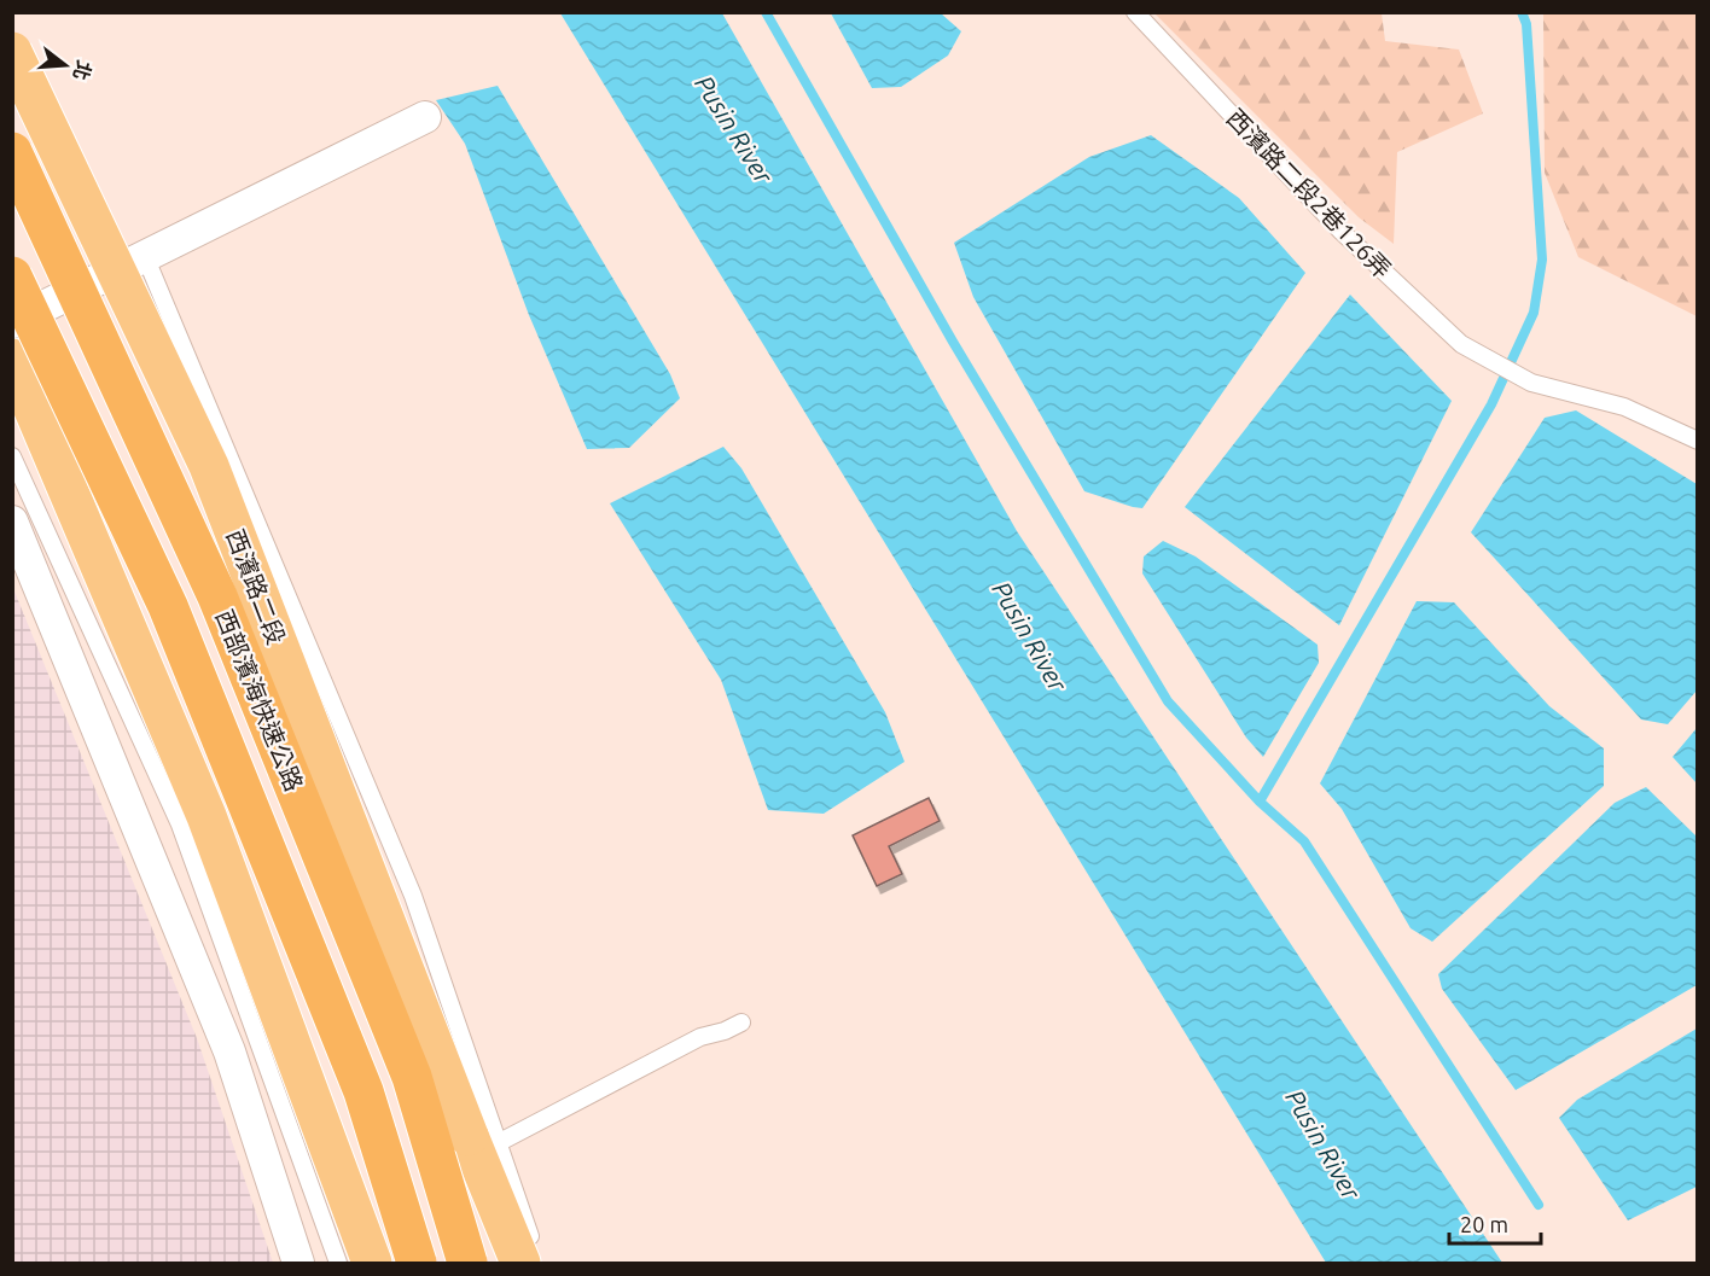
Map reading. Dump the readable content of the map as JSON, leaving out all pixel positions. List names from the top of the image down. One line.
{"streets":{"highway":["西部濱海快速公路"],"main road":["西濱路二段"],"lane":["西濱路二段2巷126弄"]},"water":["Pusin River"],"scale_bar":"20 m","north":"right"}
